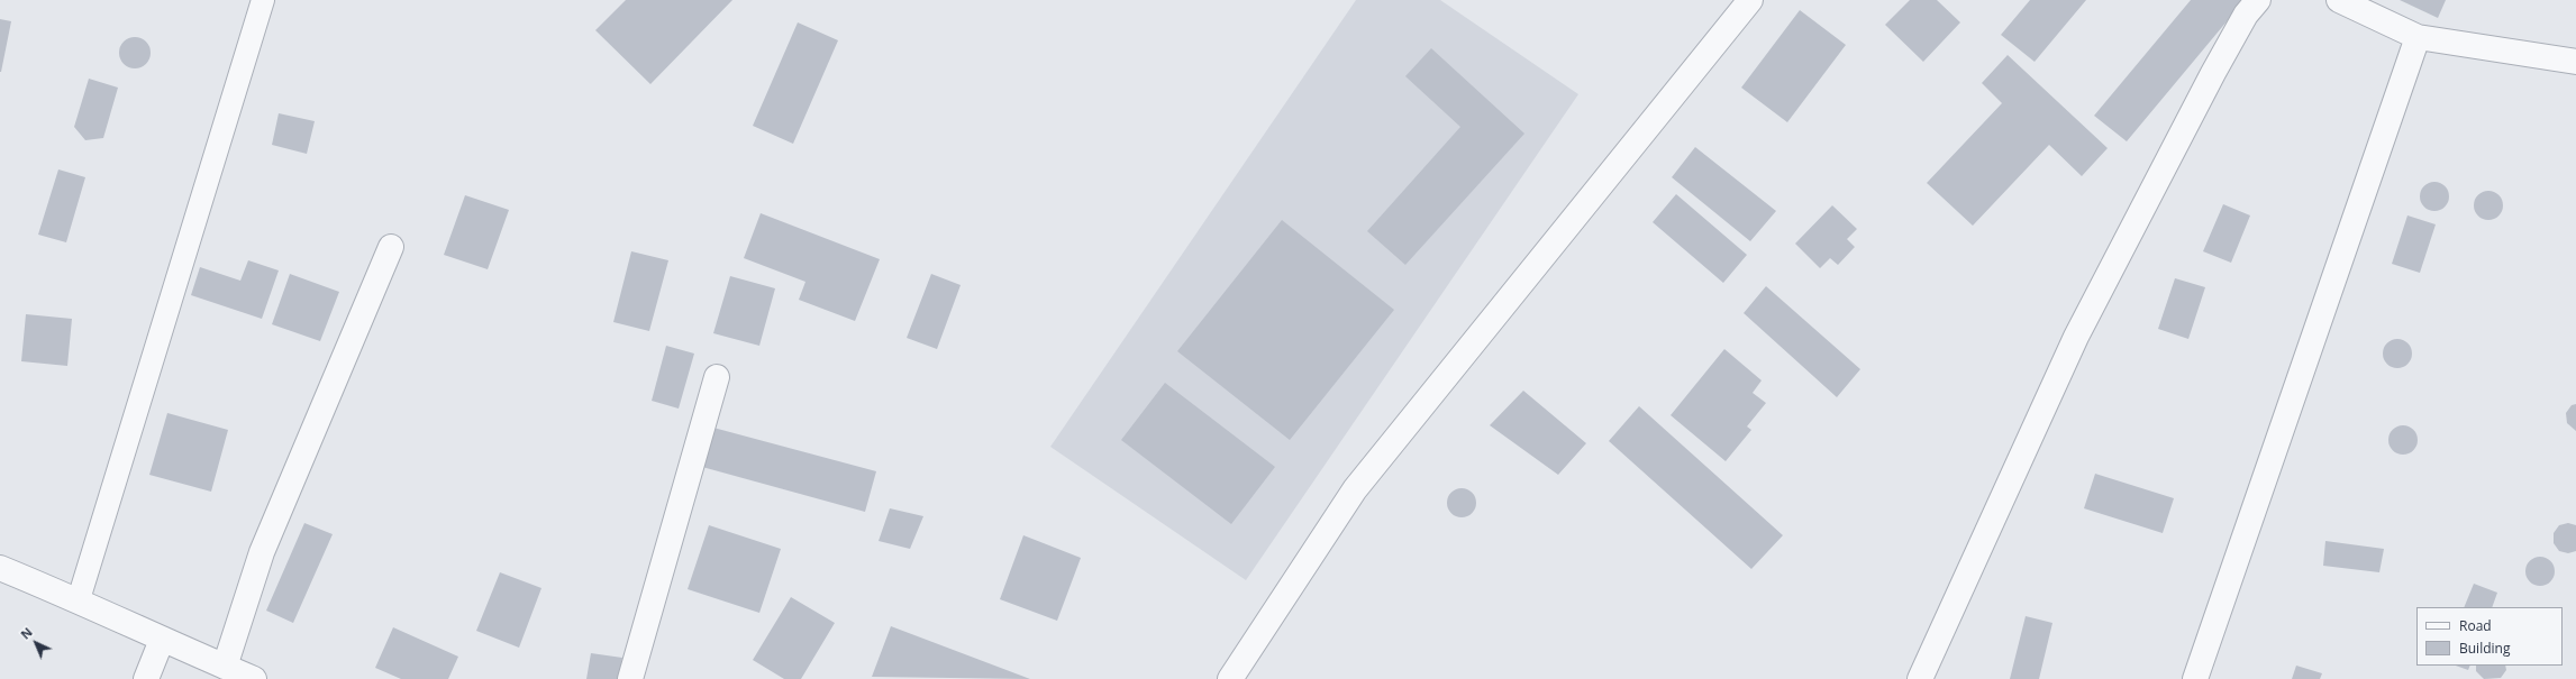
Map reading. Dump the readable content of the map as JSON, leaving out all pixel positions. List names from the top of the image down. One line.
{"legend":["Road","Building"],"north":"top left"}
